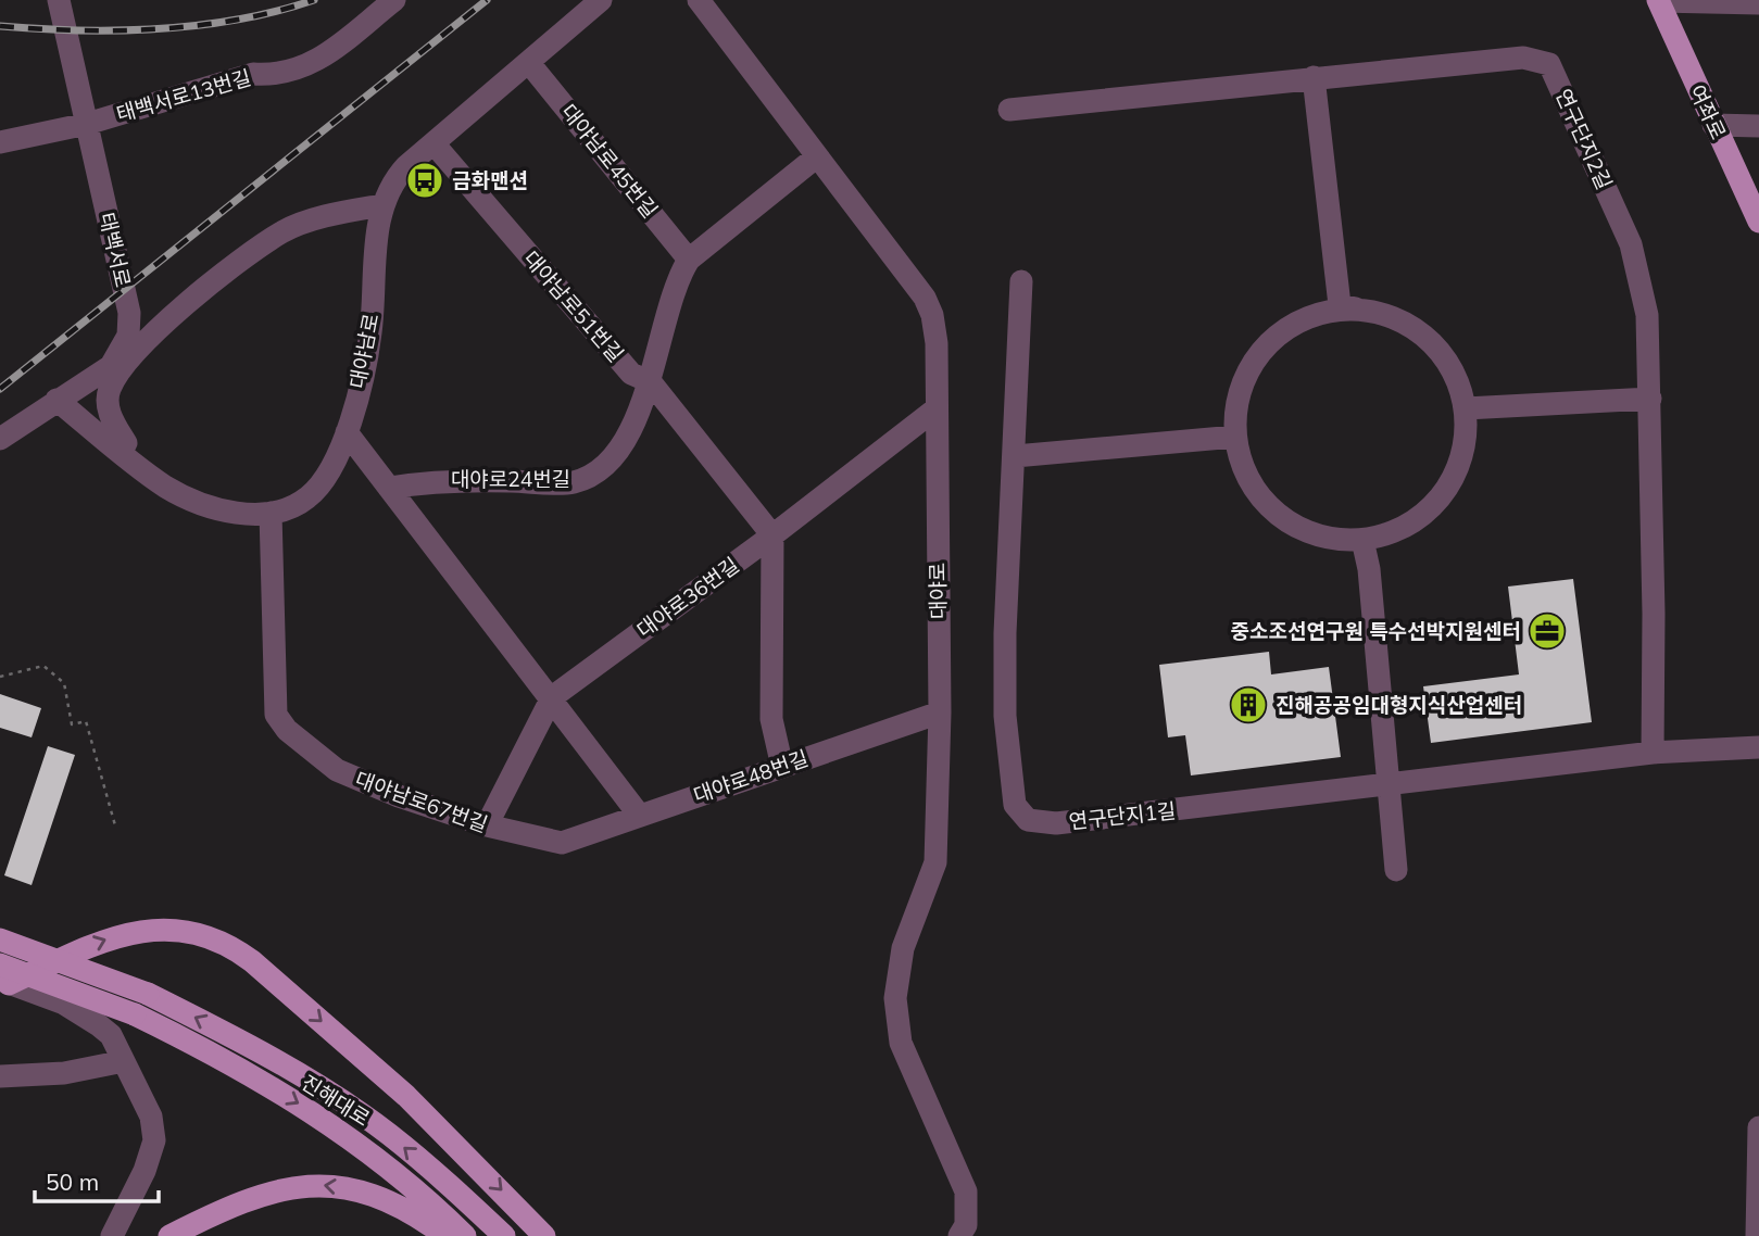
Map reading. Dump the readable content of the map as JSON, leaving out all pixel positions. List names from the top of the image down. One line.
{"streets":{"main road":["여좌로","진해대로"],"street":["태백서로13번길","연구단지2길","대야남로45번길","태백서로","대야남로51번길","대야남로","대야로24번길","대야로","대야로36번길","대야로48번길","대야남로67번길","연구단지1길"]},"crossings":[["태백서로13번길","태백서로"],["연구단지2길","연구단지1길"],["대야남로45번길","대야남로"],["대야남로45번길","대야로24번길"],["태백서로","대야남로"],["대야남로51번길","대야남로"],["대야남로51번길","대야로24번길"],["대야남로51번길","대야로36번길"],["대야남로","대야남로67번길"],["대야로24번길","대야로"],["대야로","대야로36번길"],["대야로","대야로48번길"],["대야로36번길","대야남로67번길"],["대야로48번길","대야남로67번길"]],"places":{"bus stop":["금화맨션"],"office":["중소조선연구원 특수선박지원센터"],"building":["진해공공임대형지식산업센터"]},"scale_bar":"50 m"}
